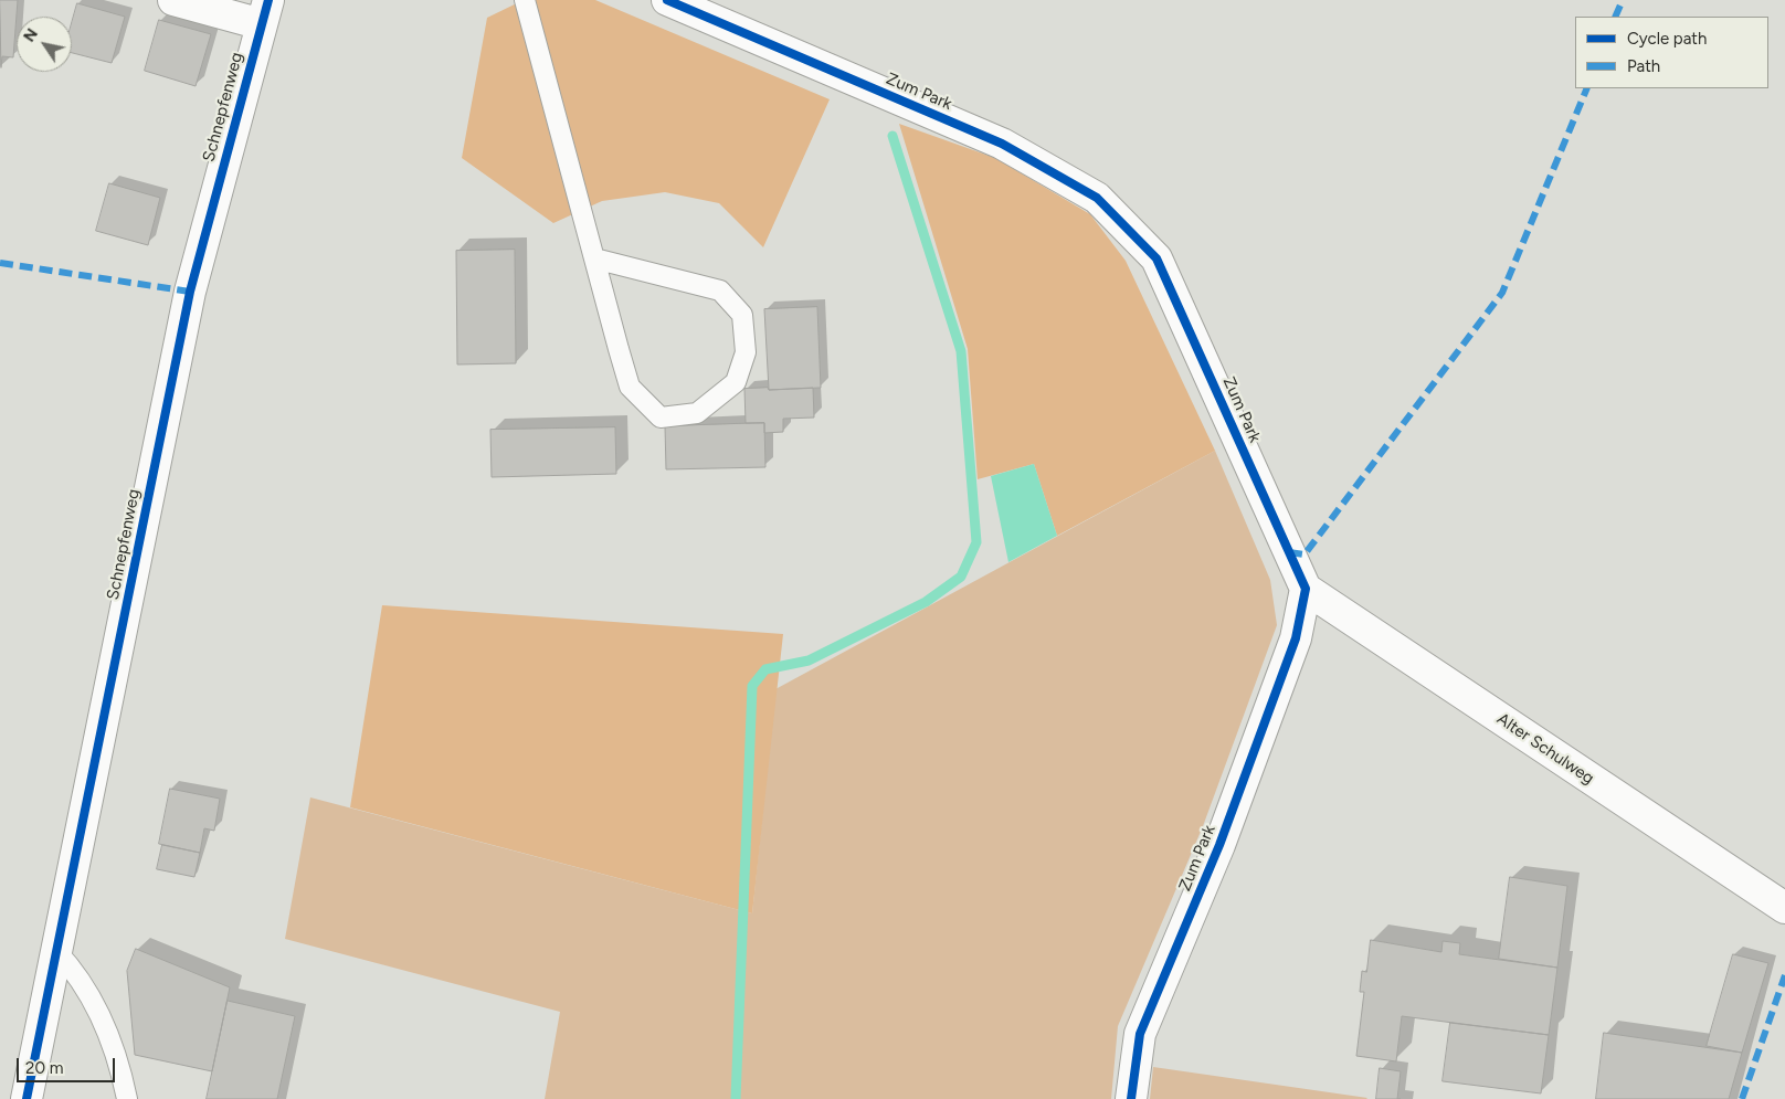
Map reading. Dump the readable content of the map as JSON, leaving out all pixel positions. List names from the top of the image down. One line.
{"streets":{"street":["Zum Park","Schnepfenweg","Alter Schulweg"]},"crossings":[["Zum Park","Alter Schulweg"]],"legend":["Cycle path","Path"],"scale_bar":"20 m","north":"top left"}
